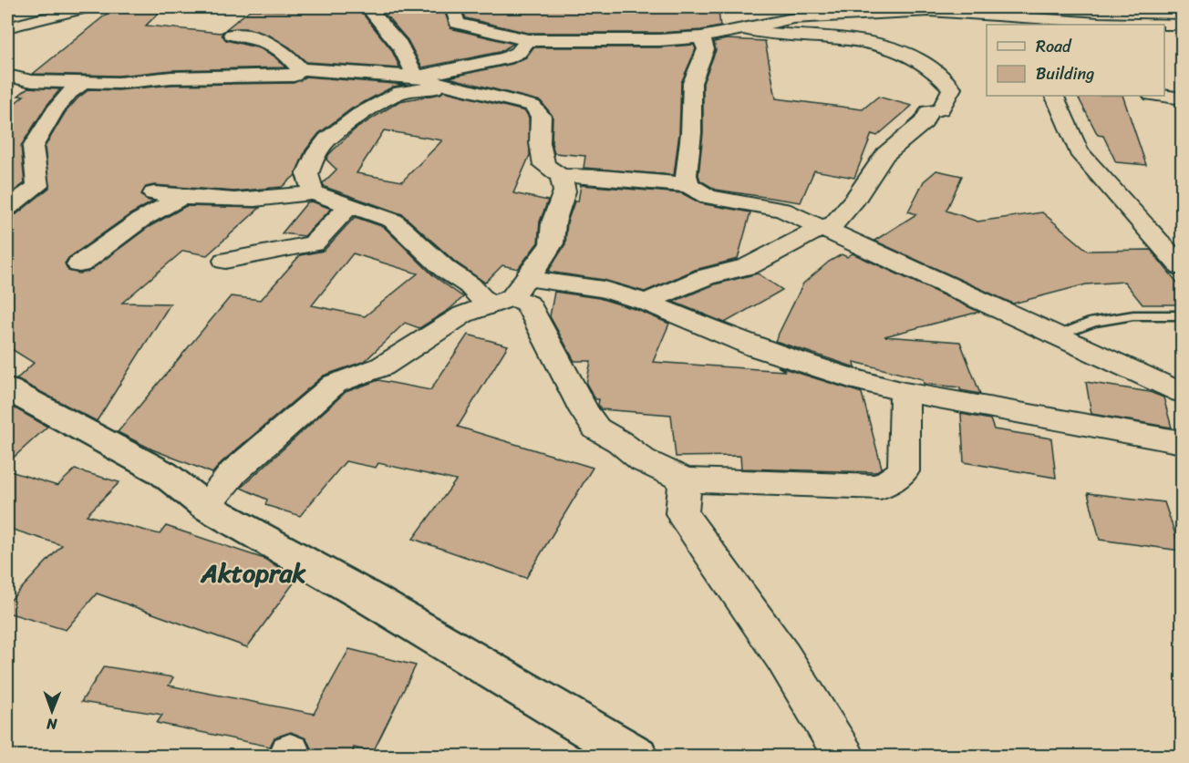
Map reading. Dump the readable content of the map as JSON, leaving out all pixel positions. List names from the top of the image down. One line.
{"districts":["Aktoprak"],"legend":["Road","Building"],"north":"bottom"}
